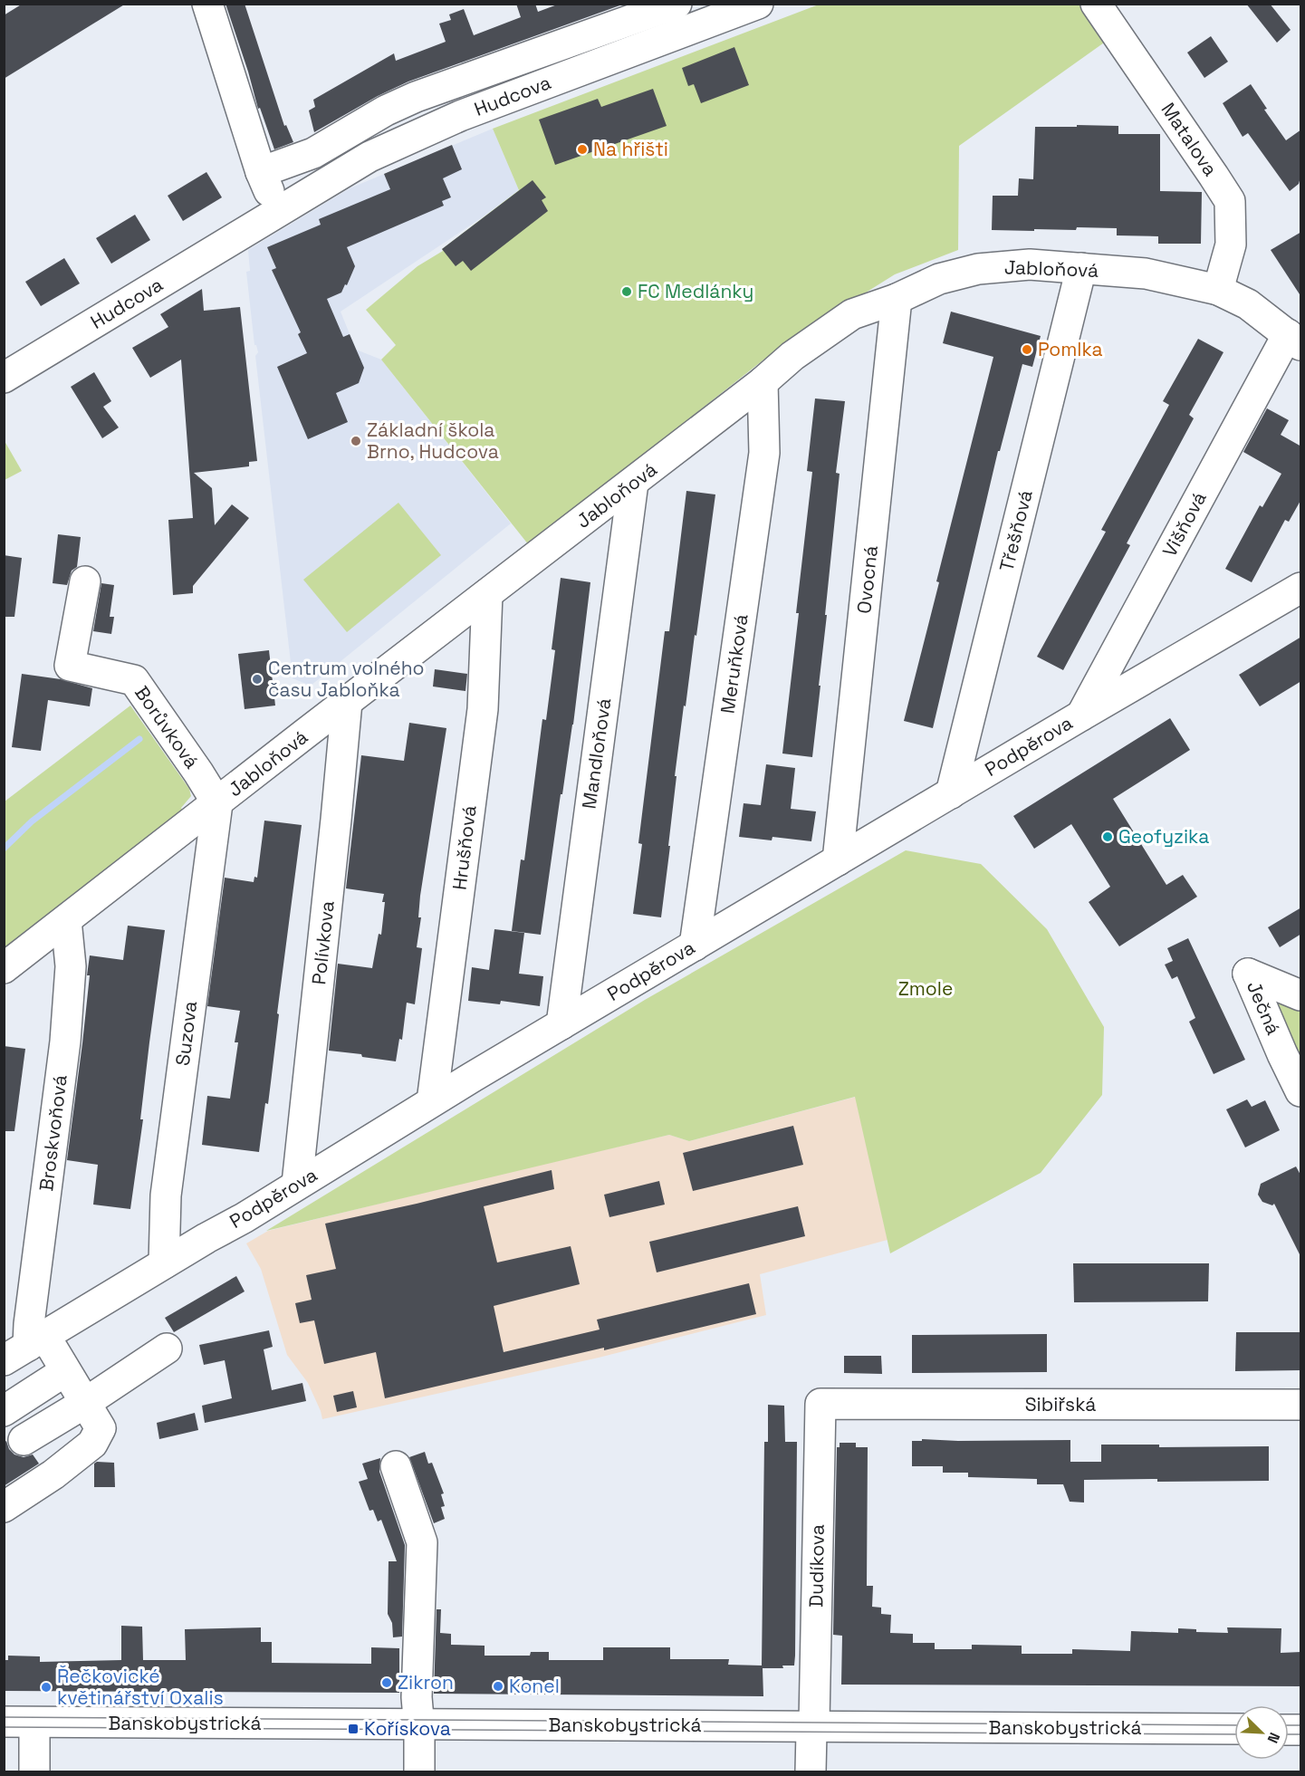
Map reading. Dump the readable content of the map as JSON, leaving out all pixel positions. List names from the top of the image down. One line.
{"streets":{"street":["Hudcova","Matalova","Jabloňová","Višňová","Třešňová","Ovocná","Meruňková","Borůvková","Podpěrova","Mandloňová","Hrušňová","Polívkova","Ječná","Suzova","Broskvoňová","Sibiřská","Dudíkova","Banskobystrická"]},"crossings":[["Matalova","Jabloňová"],["Jabloňová","Višňová"],["Jabloňová","Třešňová"],["Jabloňová","Ovocná"],["Jabloňová","Meruňková"],["Jabloňová","Borůvková"],["Jabloňová","Mandloňová"],["Jabloňová","Hrušňová"],["Jabloňová","Polívkova"],["Jabloňová","Suzova"],["Jabloňová","Broskvoňová"],["Višňová","Podpěrova"],["Třešňová","Podpěrova"],["Ovocná","Podpěrova"],["Meruňková","Podpěrova"],["Borůvková","Suzova"],["Podpěrova","Mandloňová"],["Podpěrova","Hrušňová"],["Podpěrova","Polívkova"],["Podpěrova","Suzova"],["Podpěrova","Broskvoňová"],["Sibiřská","Dudíkova"],["Dudíkova","Banskobystrická"]],"parks":["Zmole"],"places":{"other":["Na hřišti","FC Medlánky","Pomlka","Základní škola Brno, Hudcova","Centrum volného času Jabloňka","Geofyzika","Zikron","Konel","Řečkovické květinářství Oxalis"],"transit":["Kořískova"]},"north":"bottom right"}
